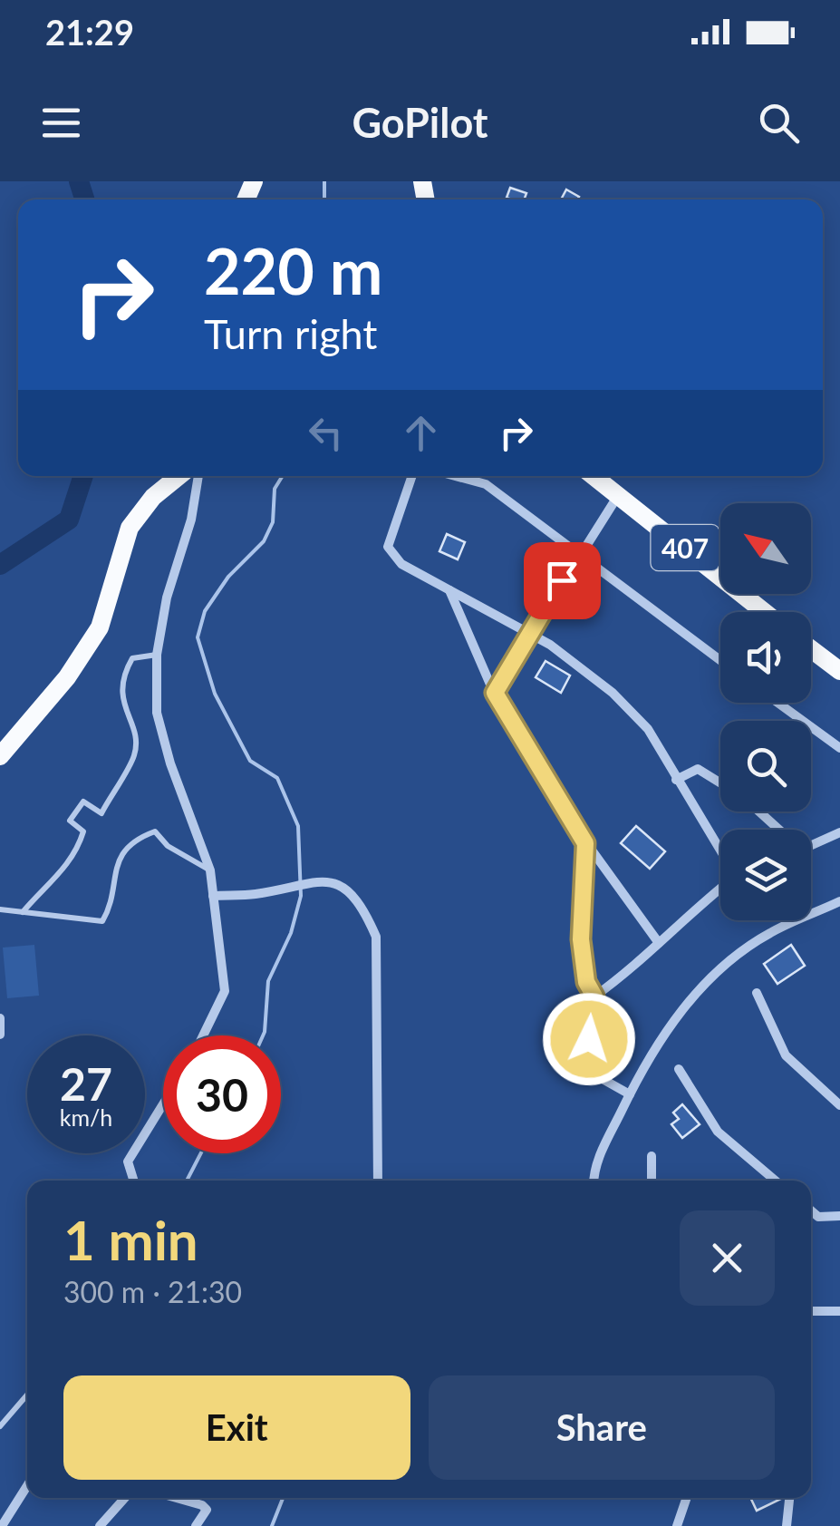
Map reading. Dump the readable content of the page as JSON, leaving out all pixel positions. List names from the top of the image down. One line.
{"streets":{"main road":["407"]},"north":"top left","page":{"status":"21:29","header":"GoPilot","turn":["220 m","Turn right"],"speed":"27 km/h","limit":"30","heading":["1 min","300 m · 21:30"],"buttons":["Exit","Share"]}}
